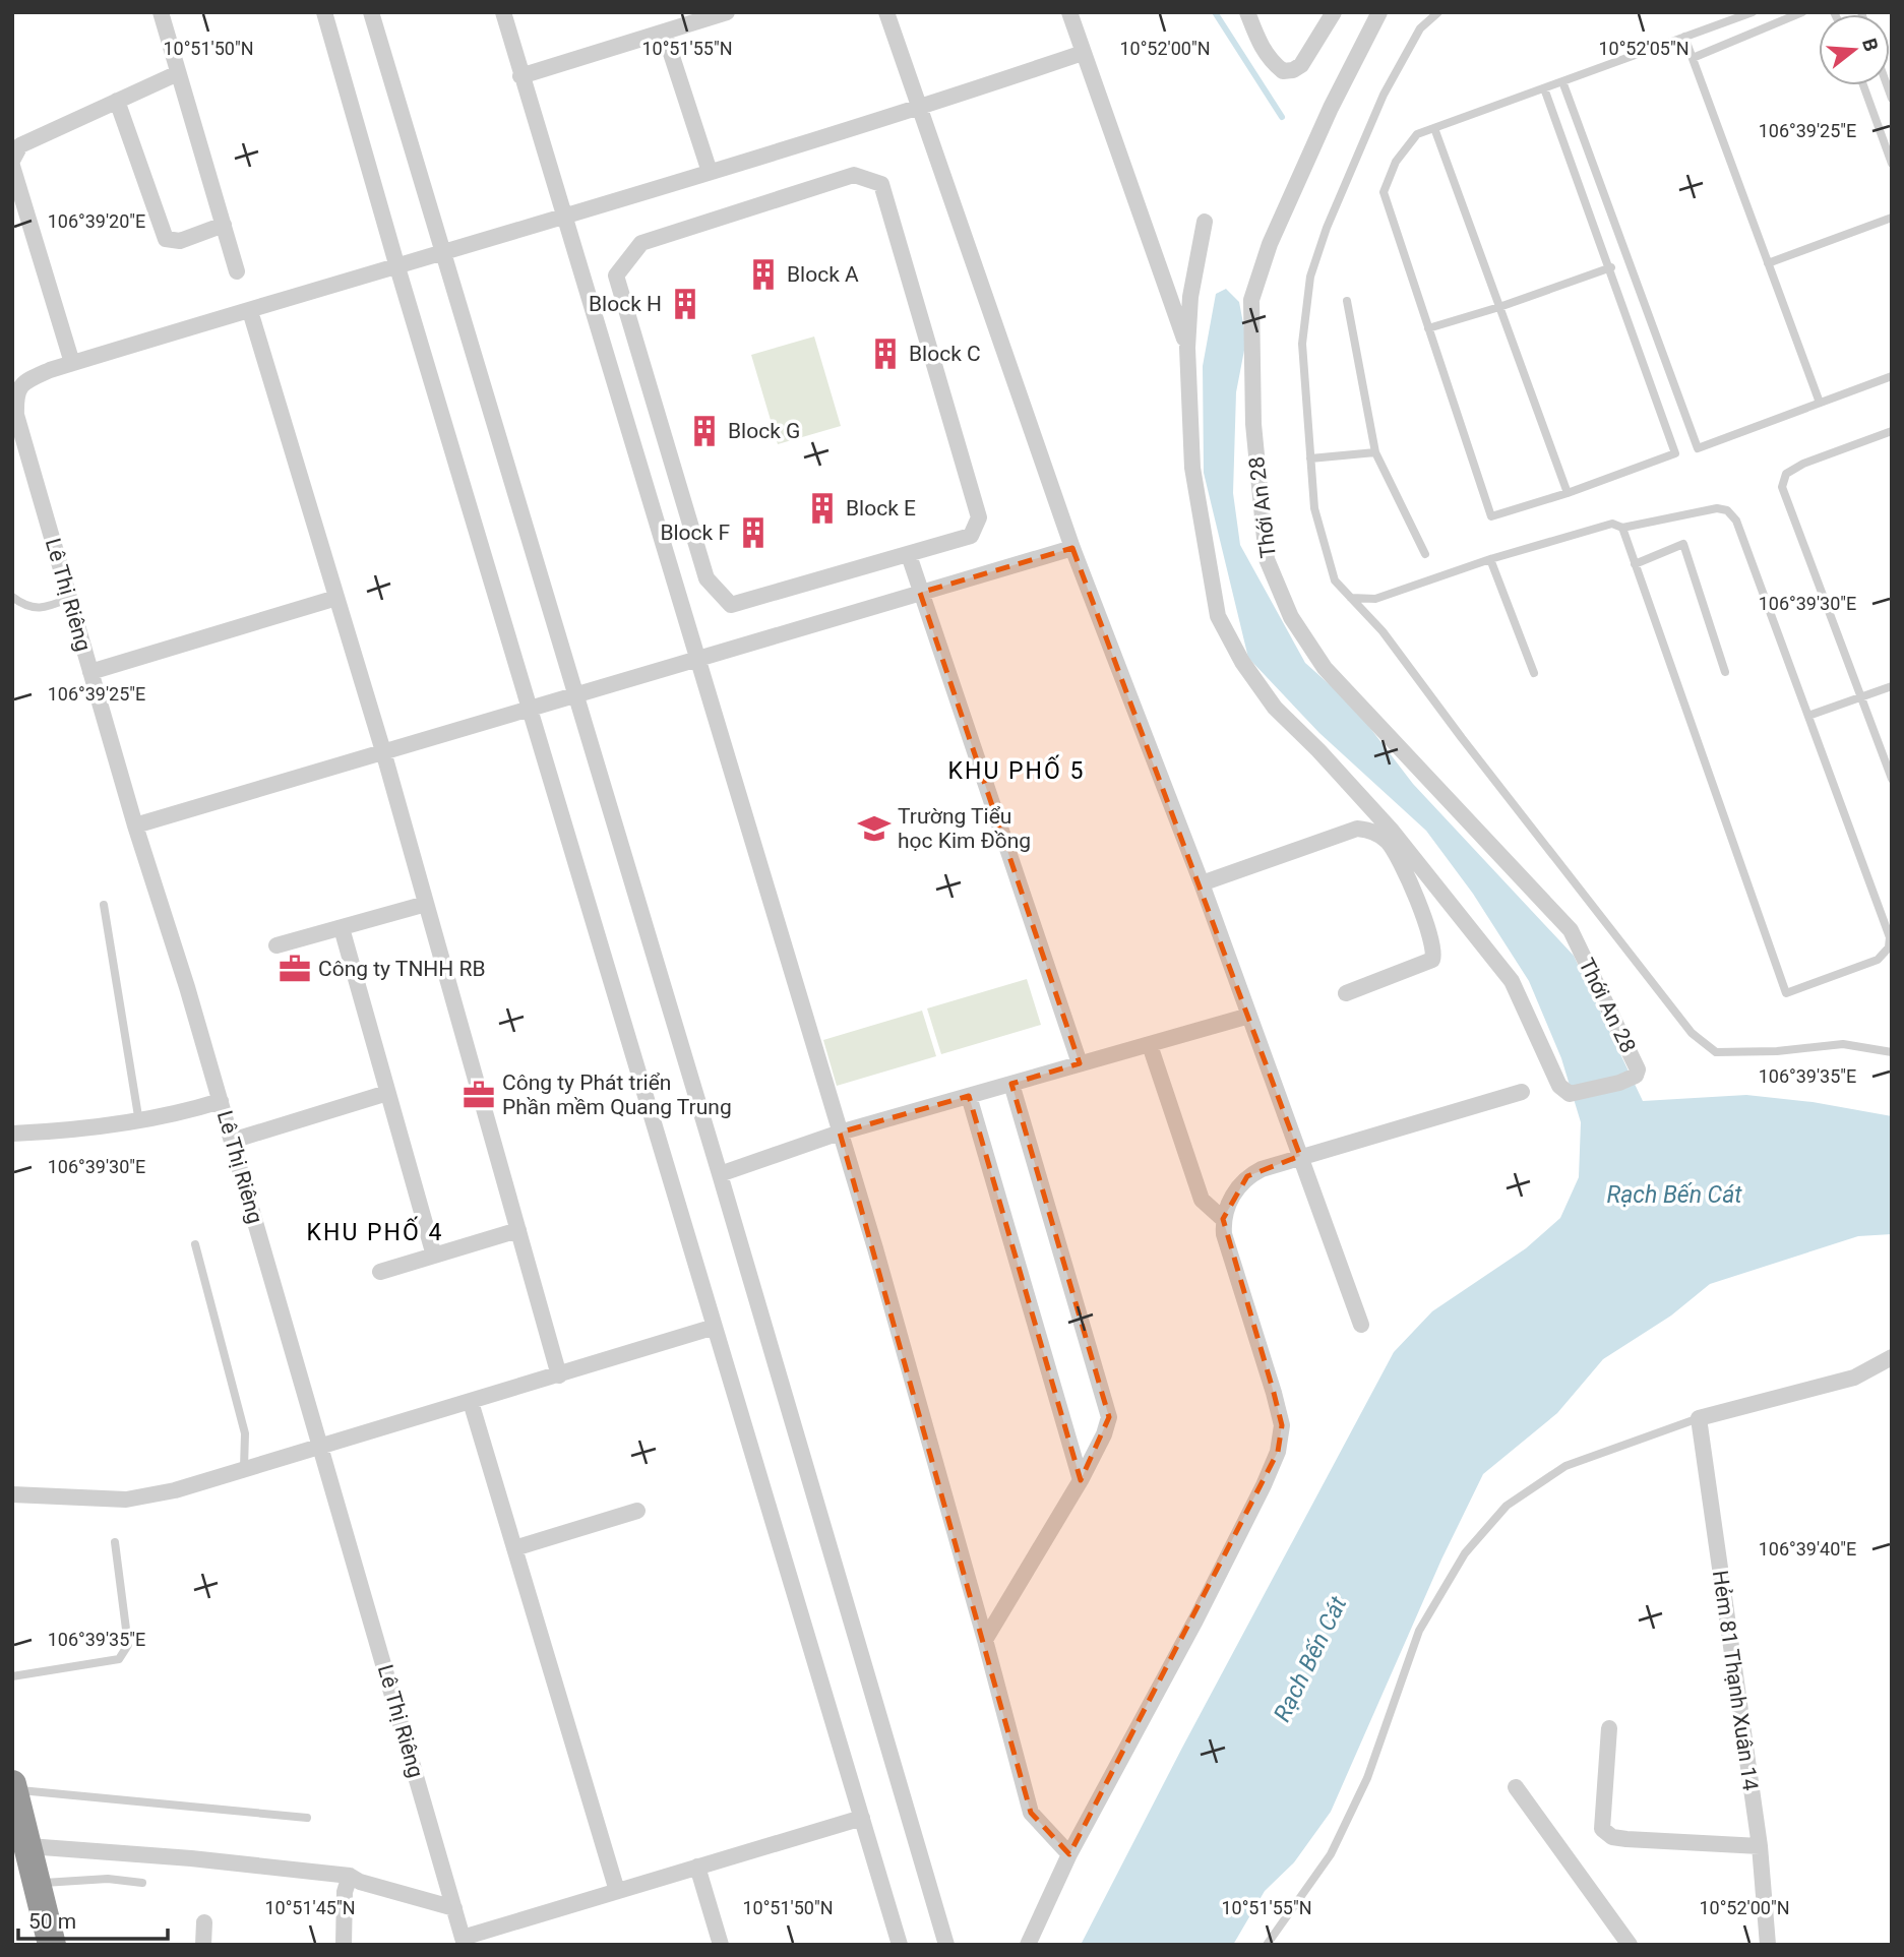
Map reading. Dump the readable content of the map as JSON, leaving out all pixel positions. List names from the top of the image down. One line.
{"streets":{"street":["Thới An 28","Lê Thị Riêng","Hẻm 81 Thạnh Xuân 14"]},"districts":["KHU PHỐ 5","KHU PHỐ 4"],"water":["Rạch Bến Cát"],"places":{"building":["Block A","Block H","Block C","Block G","Block E","Block F"],"school or university":["Trường Tiểu học Kim Đồng"],"office":["Công ty TNHH RB","Công ty Phát triển Phần mềm Quang Trung"]},"scale_bar":"50 m","north":"right","coordinates":["10°51'50\"N","10°51'55\"N","10°52'00\"N","10°52'05\"N","106°39'25\"E","106°39'20\"E","106°39'30\"E","106°39'35\"E","106°39'40\"E","10°51'45\"N"]}
